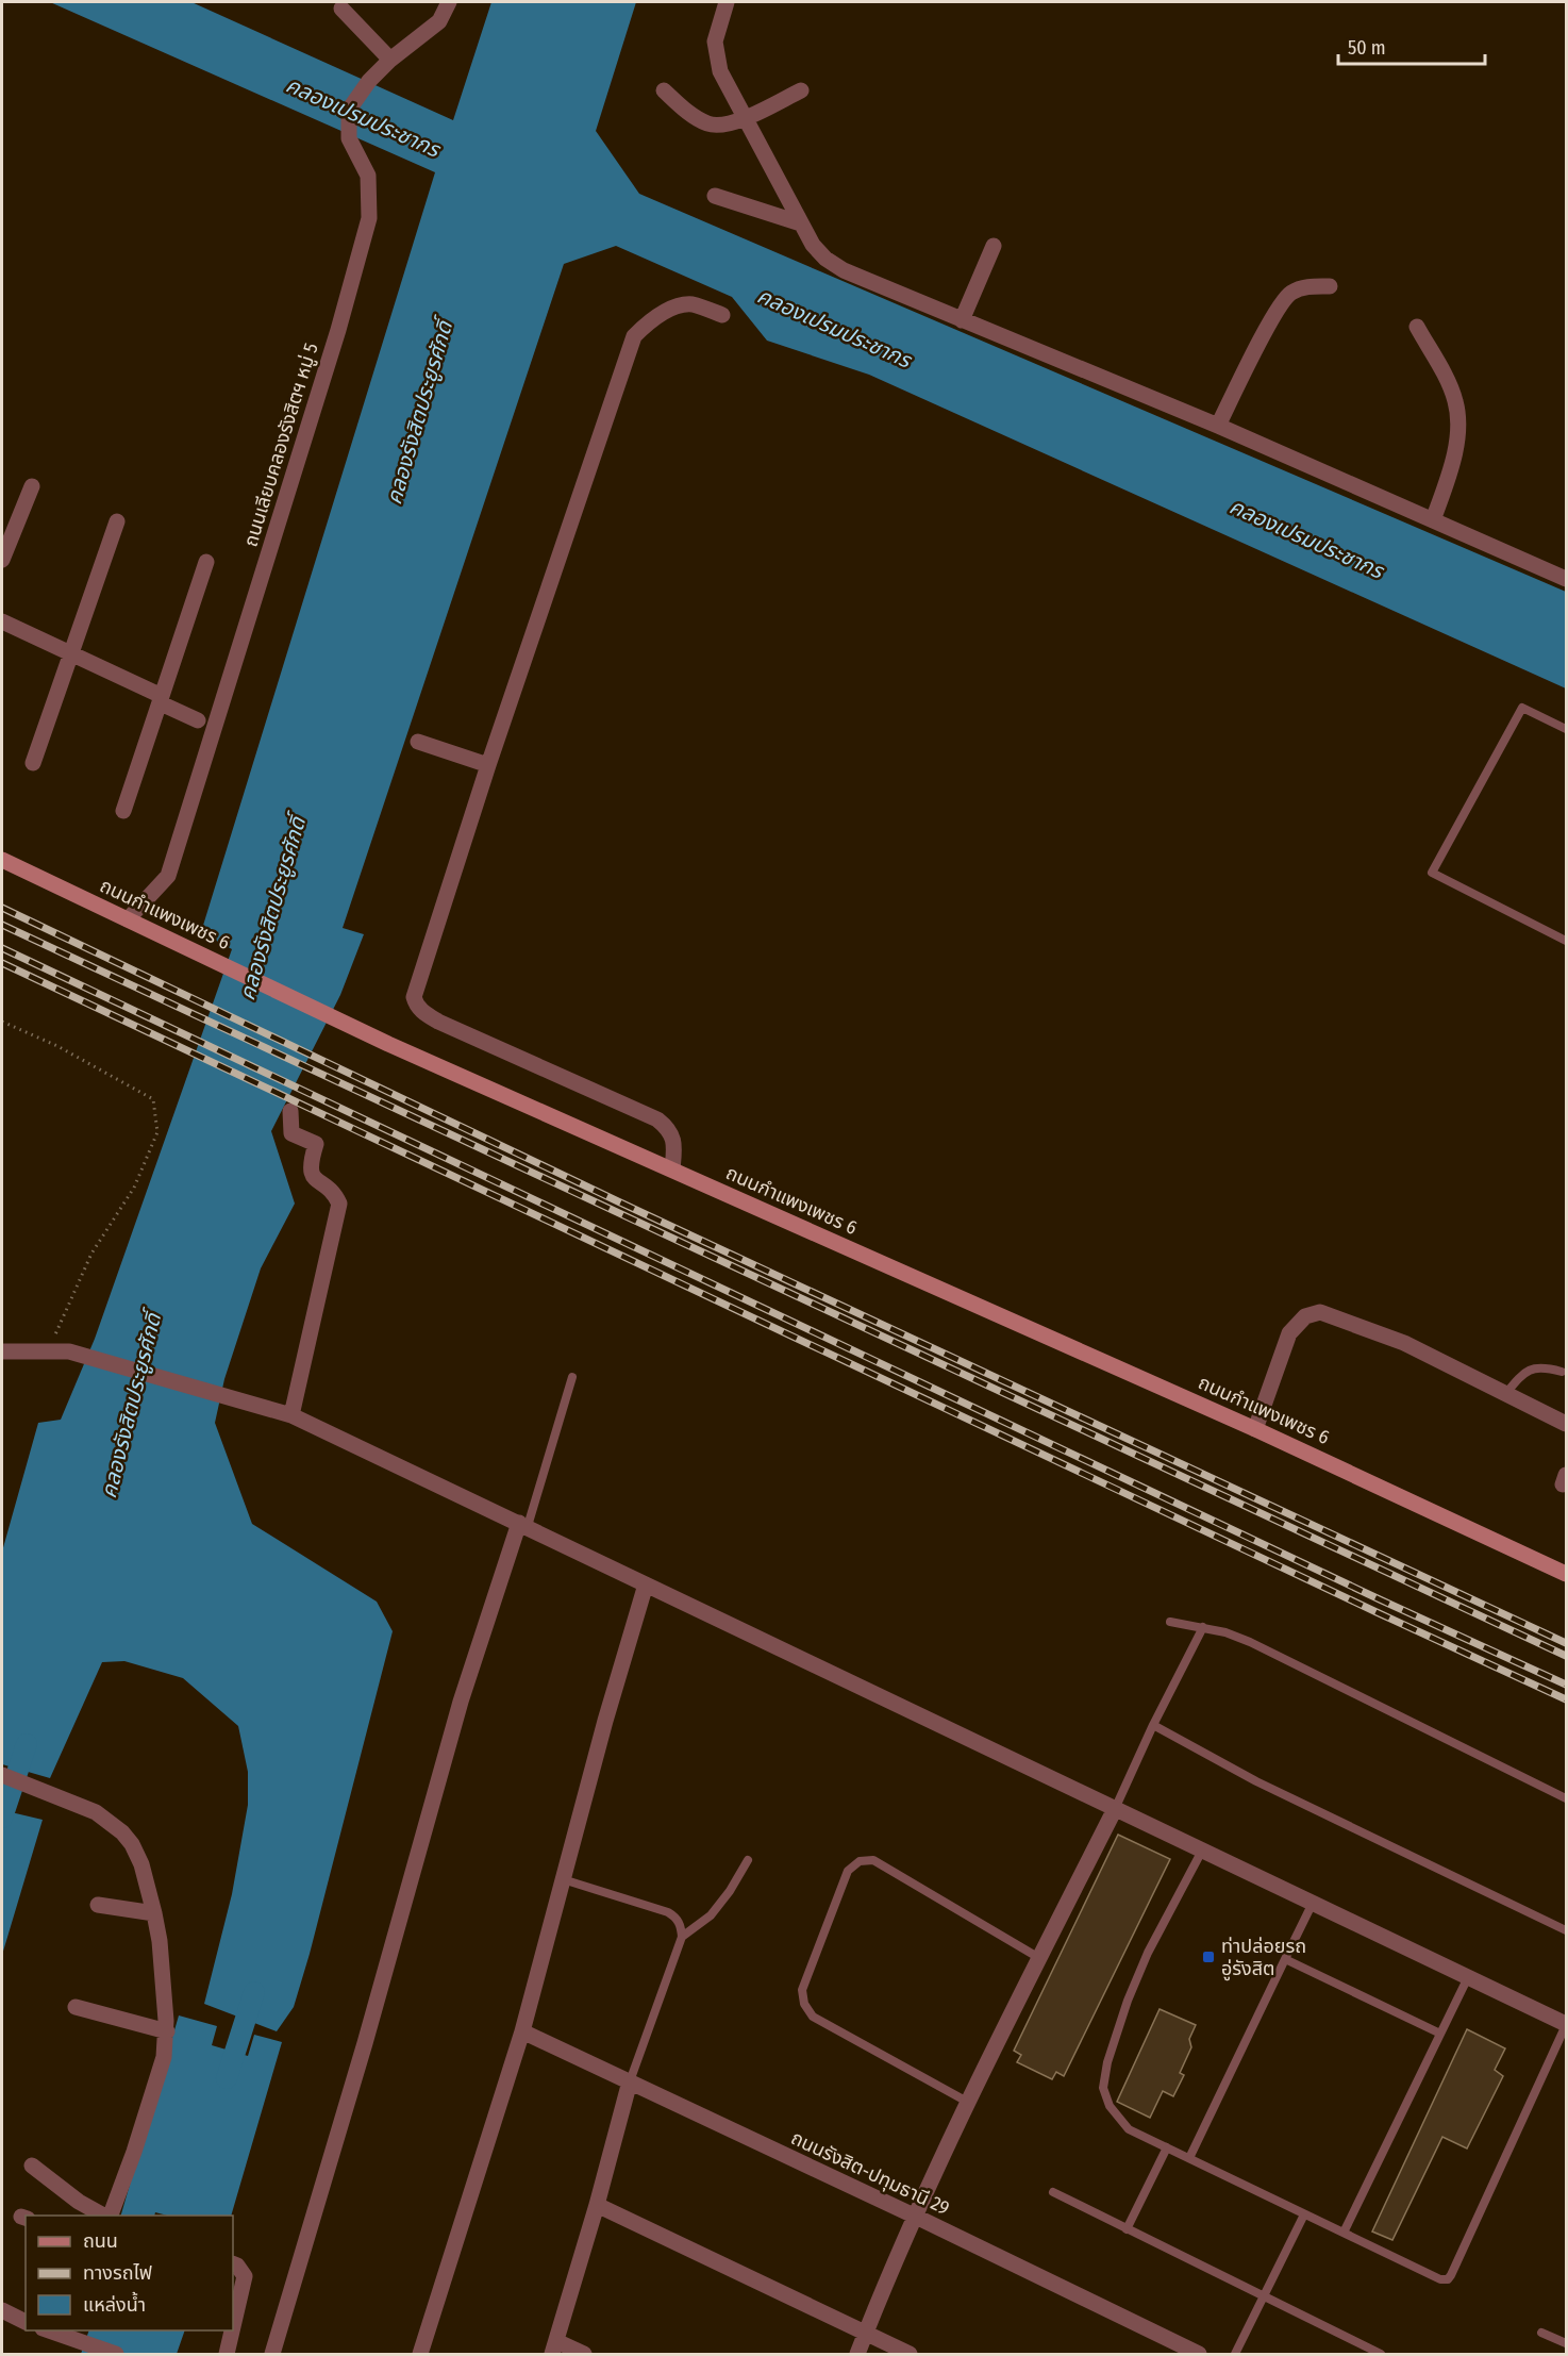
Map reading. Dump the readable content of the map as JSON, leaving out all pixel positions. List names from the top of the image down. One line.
{"streets":{"main road":["ถนนกำแพงเพชร 6"],"street":["ถนนเลียบคลองรังสิตฯ หมู่ 5","ถนนรังสิต-ปทุมธานี 29"]},"crossings":[["ถนนเลียบคลองรังสิตฯ หมู่ 5","ถนนกำแพงเพชร 6"]],"water":["คลองเปรมประชากร","คลองรังสิตประยูรศักดิ์"],"places":{"transit":["ท่าปล่อยรถ อู่รังสิต"]},"legend":["ถนน","ทางรถไฟ","แหล่งน้ำ"],"scale_bar":"50 m"}
